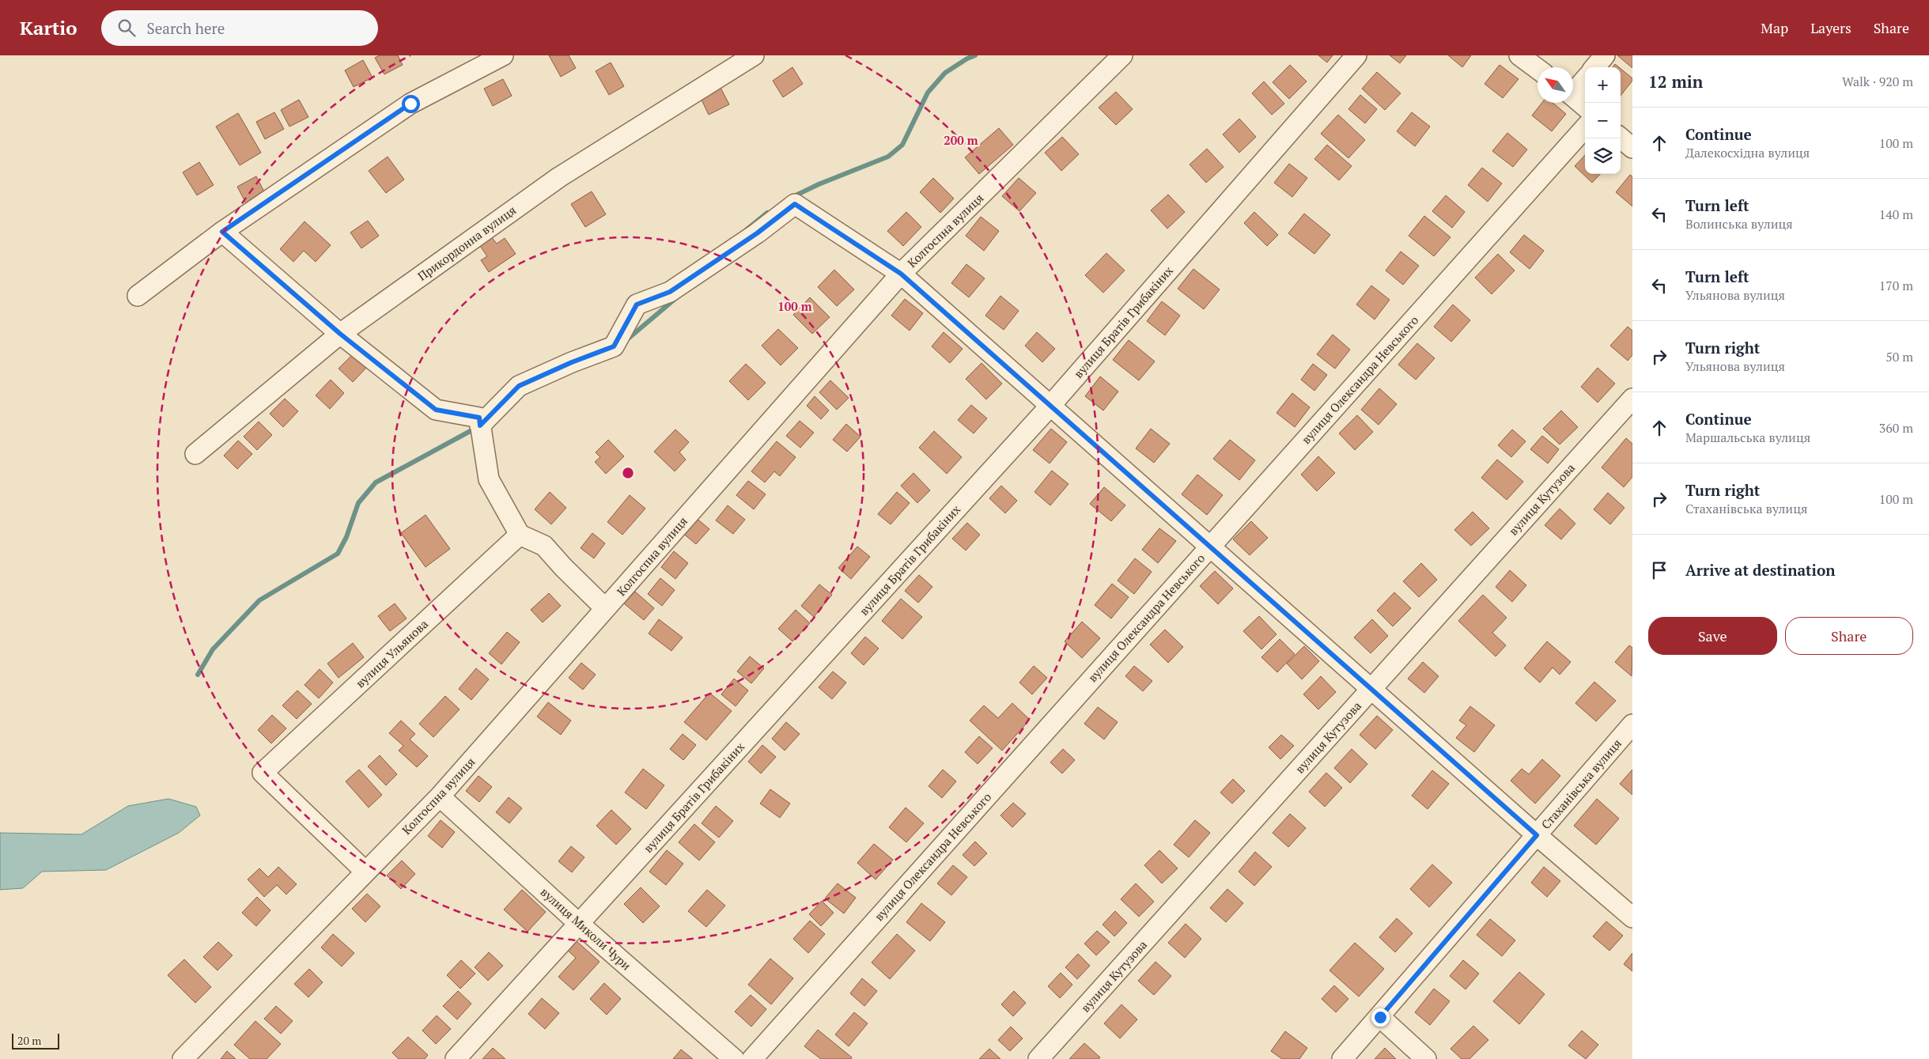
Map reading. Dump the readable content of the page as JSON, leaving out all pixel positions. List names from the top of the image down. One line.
{"streets":{"street":["Колгоспна вулиця","Прикордонна вулиця","вулиця Братів Грибакіних","вулиця Олександра Невського","вулиця Кутузова","вулиця Ульянова","Стаханівська вулиця","вулиця Миколи Чури"]},"crossings":[["Колгоспна вулиця","вулиця Ульянова"],["Колгоспна вулиця","вулиця Миколи Чури"],["вулиця Братів Грибакіних","вулиця Миколи Чури"]],"scale_bar":"20 m","north":"top left","page":{"header":"Kartio","search":"Search here","nav":["Map","Layers","Share"],"heading":["12 min","Walk · 920 m"],"map_buttons":["+","−"],"list":[["Continue","Далекосхідна вулиця","100 m"],["Turn left","Волинська вулиця","140 m"],["Turn left","Ульянова вулиця","170 m"],["Turn right","Ульянова вулиця","50 m"],["Continue","Маршальська вулиця","360 m"],["Turn right","Стаханівська вулиця","100 m"],"Arrive at destination"],"buttons":["Save","Share"],"scale":"20 m"},"rings":["200 m","100 m"]}
